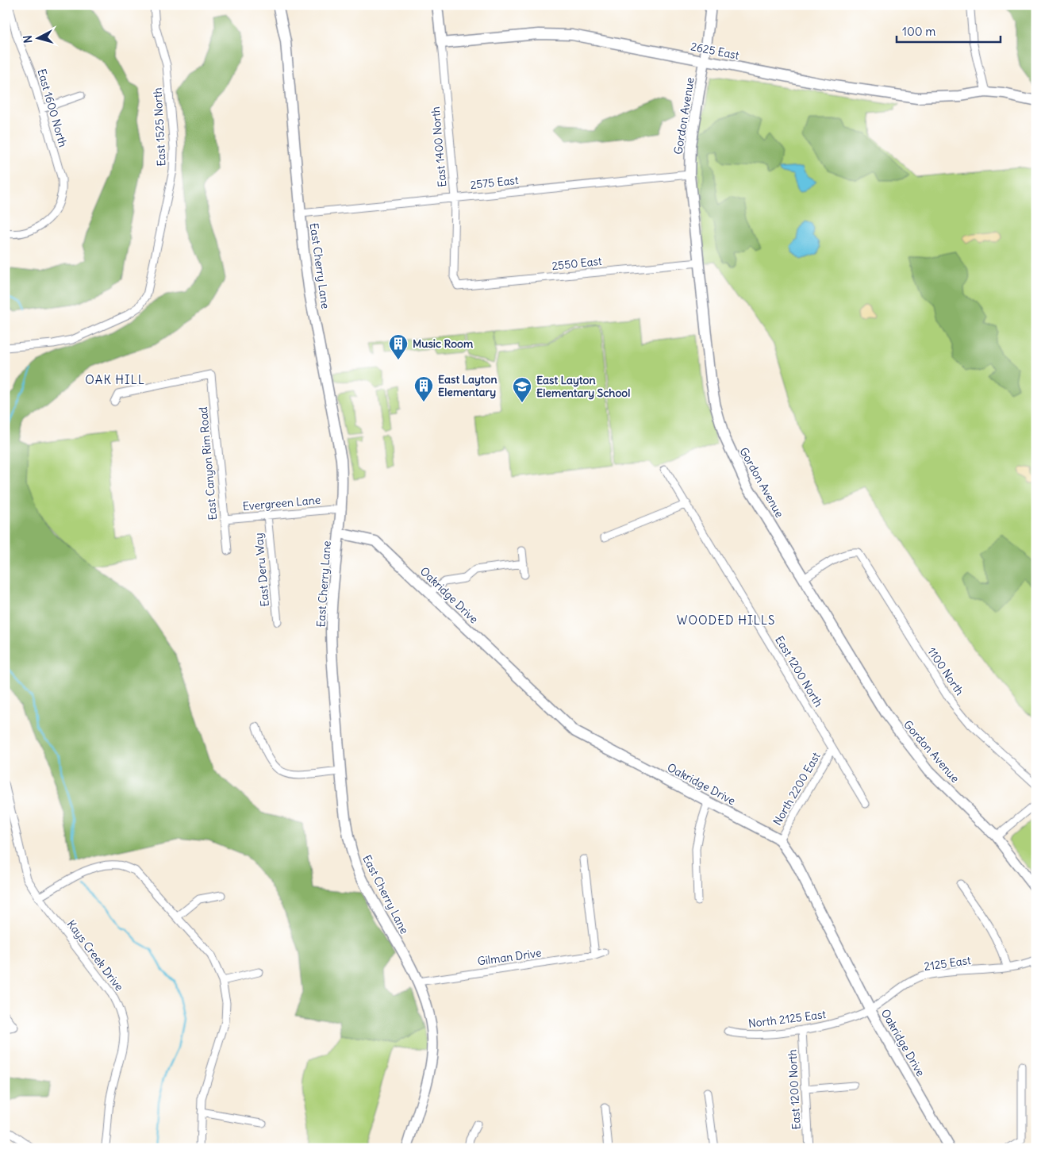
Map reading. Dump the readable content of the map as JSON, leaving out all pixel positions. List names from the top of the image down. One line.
{"streets":{"street":["2625 East","East 1600 North","Gordon Avenue","East 1525 North","East 1400 North","2575 East","2550 East","East Cherry Lane","East Canyon Rim Road","Evergreen Lane","East Deru Way","Oakridge Drive","East 1200 North","1100 North","North 2200 East","Kays Creek Drive","Gilman Drive","2125 East","North 2125 East"]},"crossings":[["2625 East","Gordon Avenue"],["2625 East","East 1400 North"],["Gordon Avenue","2575 East"],["Gordon Avenue","2550 East"],["Gordon Avenue","1100 North"],["East 1400 North","2575 East"],["East 1400 North","2550 East"],["2575 East","East Cherry Lane"],["East Cherry Lane","Evergreen Lane"],["East Cherry Lane","Oakridge Drive"],["East Cherry Lane","Gilman Drive"],["East Canyon Rim Road","Evergreen Lane"],["Evergreen Lane","East Deru Way"],["Oakridge Drive","North 2200 East"],["Oakridge Drive","2125 East"],["Oakridge Drive","North 2125 East"],["East 1200 North","North 2200 East"],["East 1200 North","North 2125 East"],["2125 East","North 2125 East"]],"districts":["OAK HILL","WOODED HILLS"],"places":{"building":["Music Room","East Layton Elementary"],"school or university":["East Layton Elementary School"]},"scale_bar":"100 m","north":"left"}
